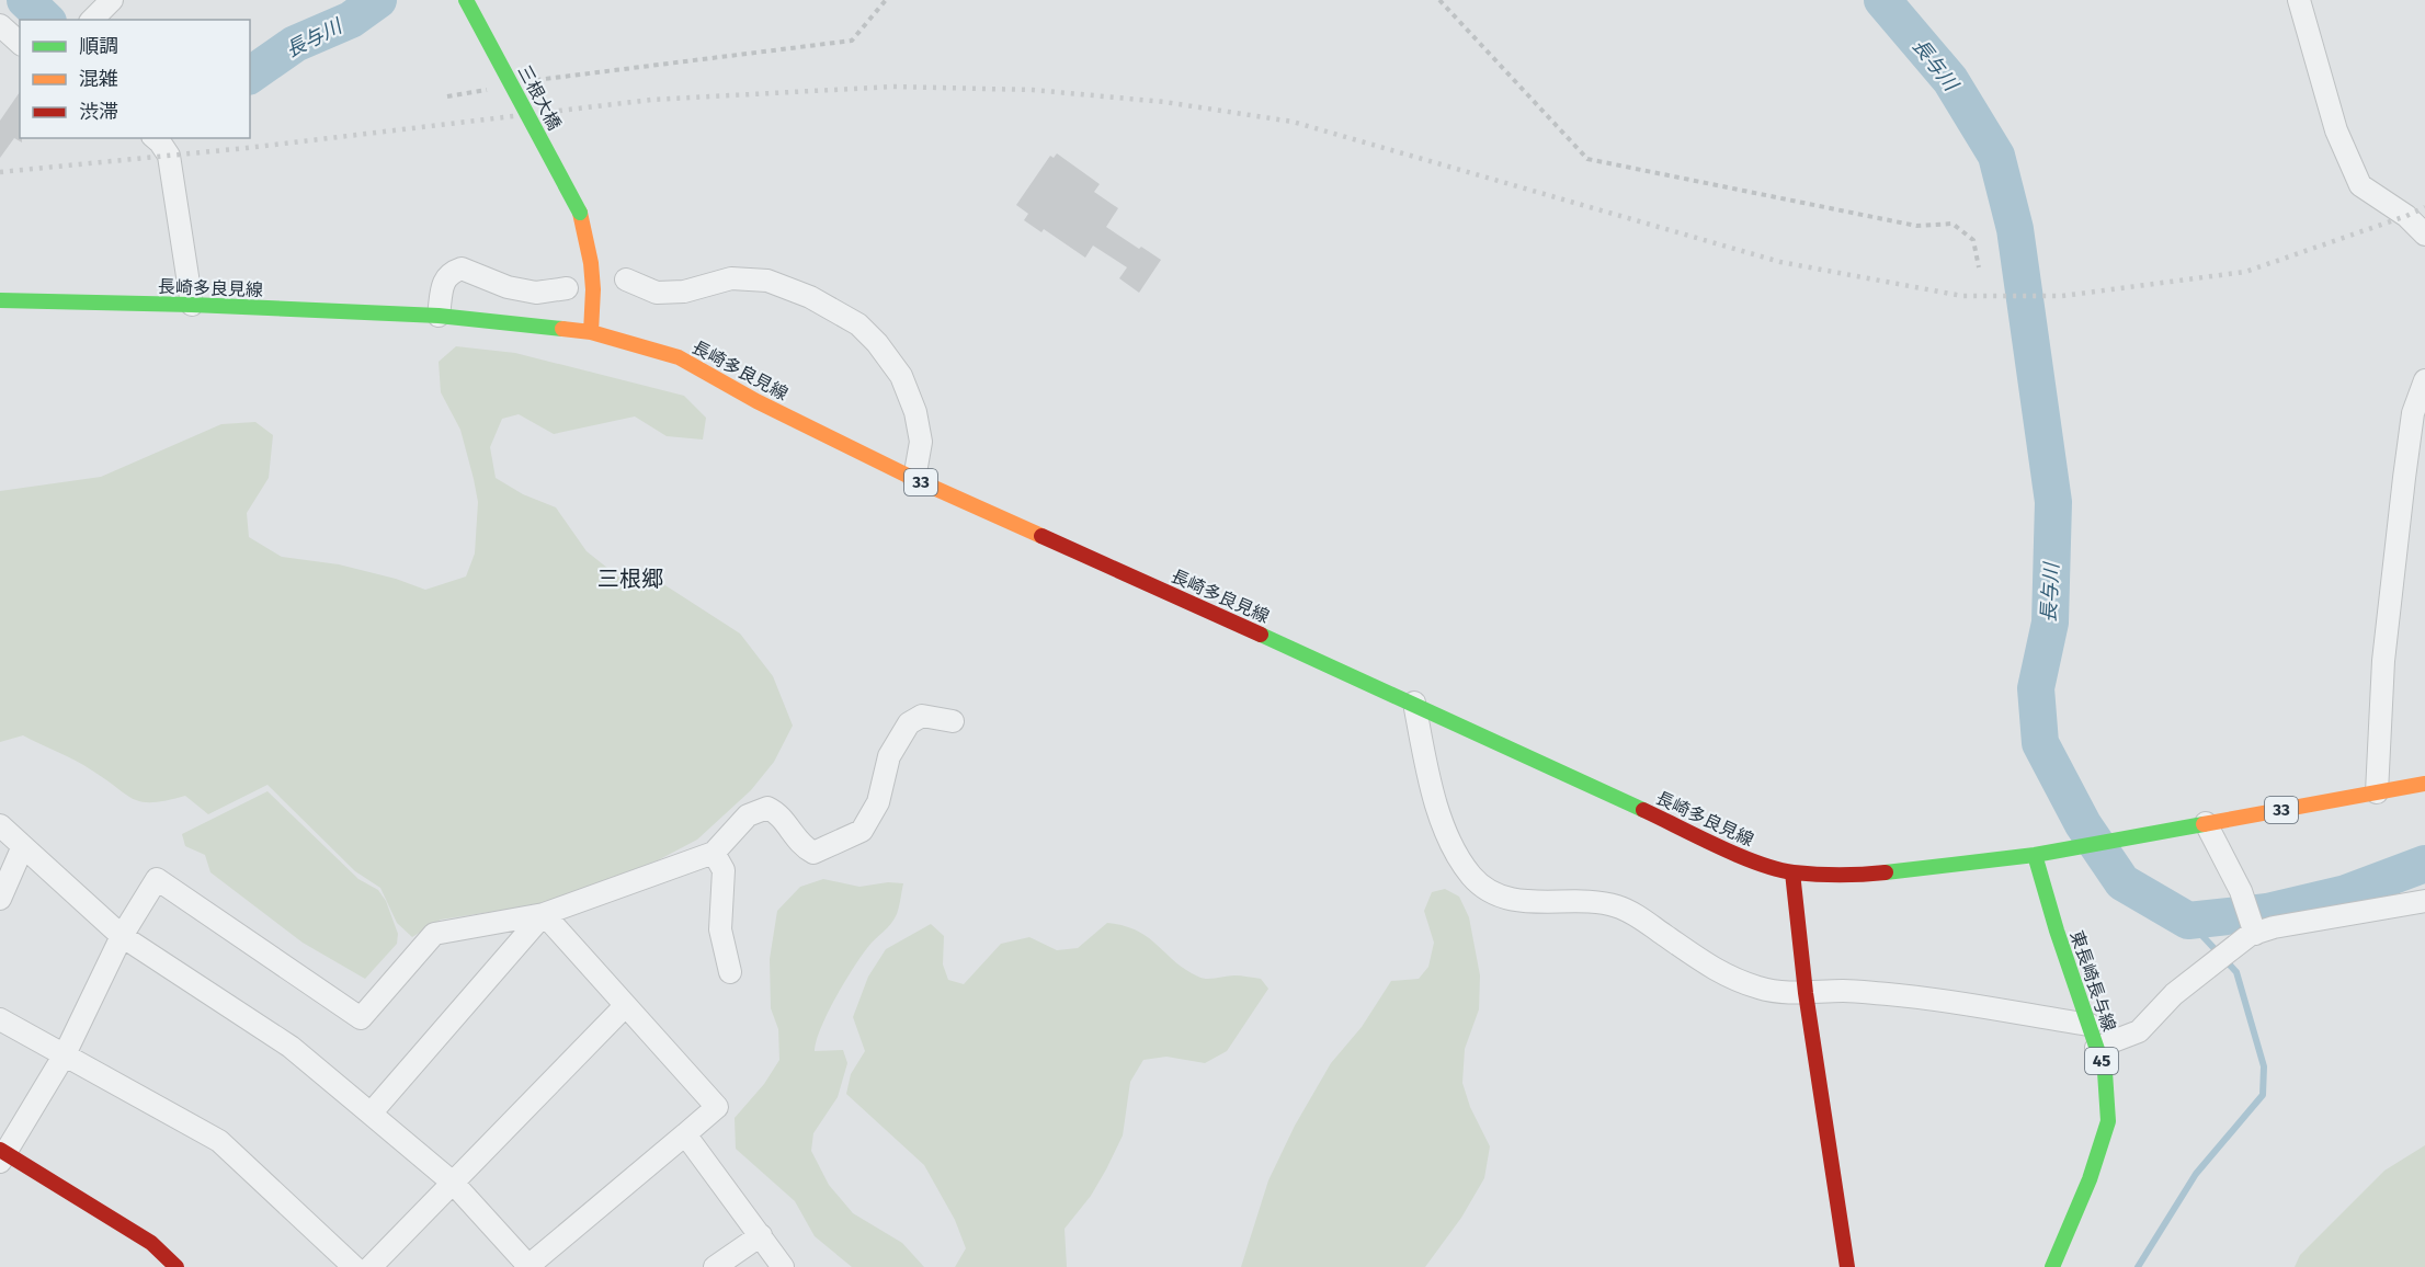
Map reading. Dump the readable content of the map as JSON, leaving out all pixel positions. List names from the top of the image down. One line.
{"streets":{"main road":["三根大橋","長崎多良見線","33","東長崎長与線","45"]},"crossings":[["三根大橋","長崎多良見線"],["長崎多良見線","東長崎長与線"]],"districts":["三根郷"],"water":["長与川"],"legend":["順調","混雑","渋滞"]}
